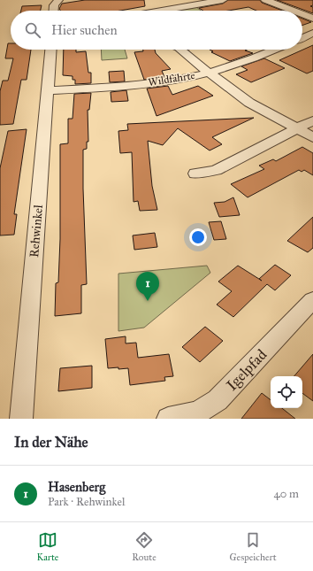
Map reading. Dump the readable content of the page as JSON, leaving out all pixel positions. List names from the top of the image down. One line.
{"streets":{"street":["Wildfährte","Rehwinkel","Igelpfad"]},"crossings":[["Wildfährte","Rehwinkel"]],"page":{"search":"Hier suchen","pins":"1","heading":"In der Nähe","list":[{"mark":"1","name":"Hasenberg","note":"Park · Rehwinkel","value":"40 m"}],"nav":["Karte","Route","Gespeichert"]}}
